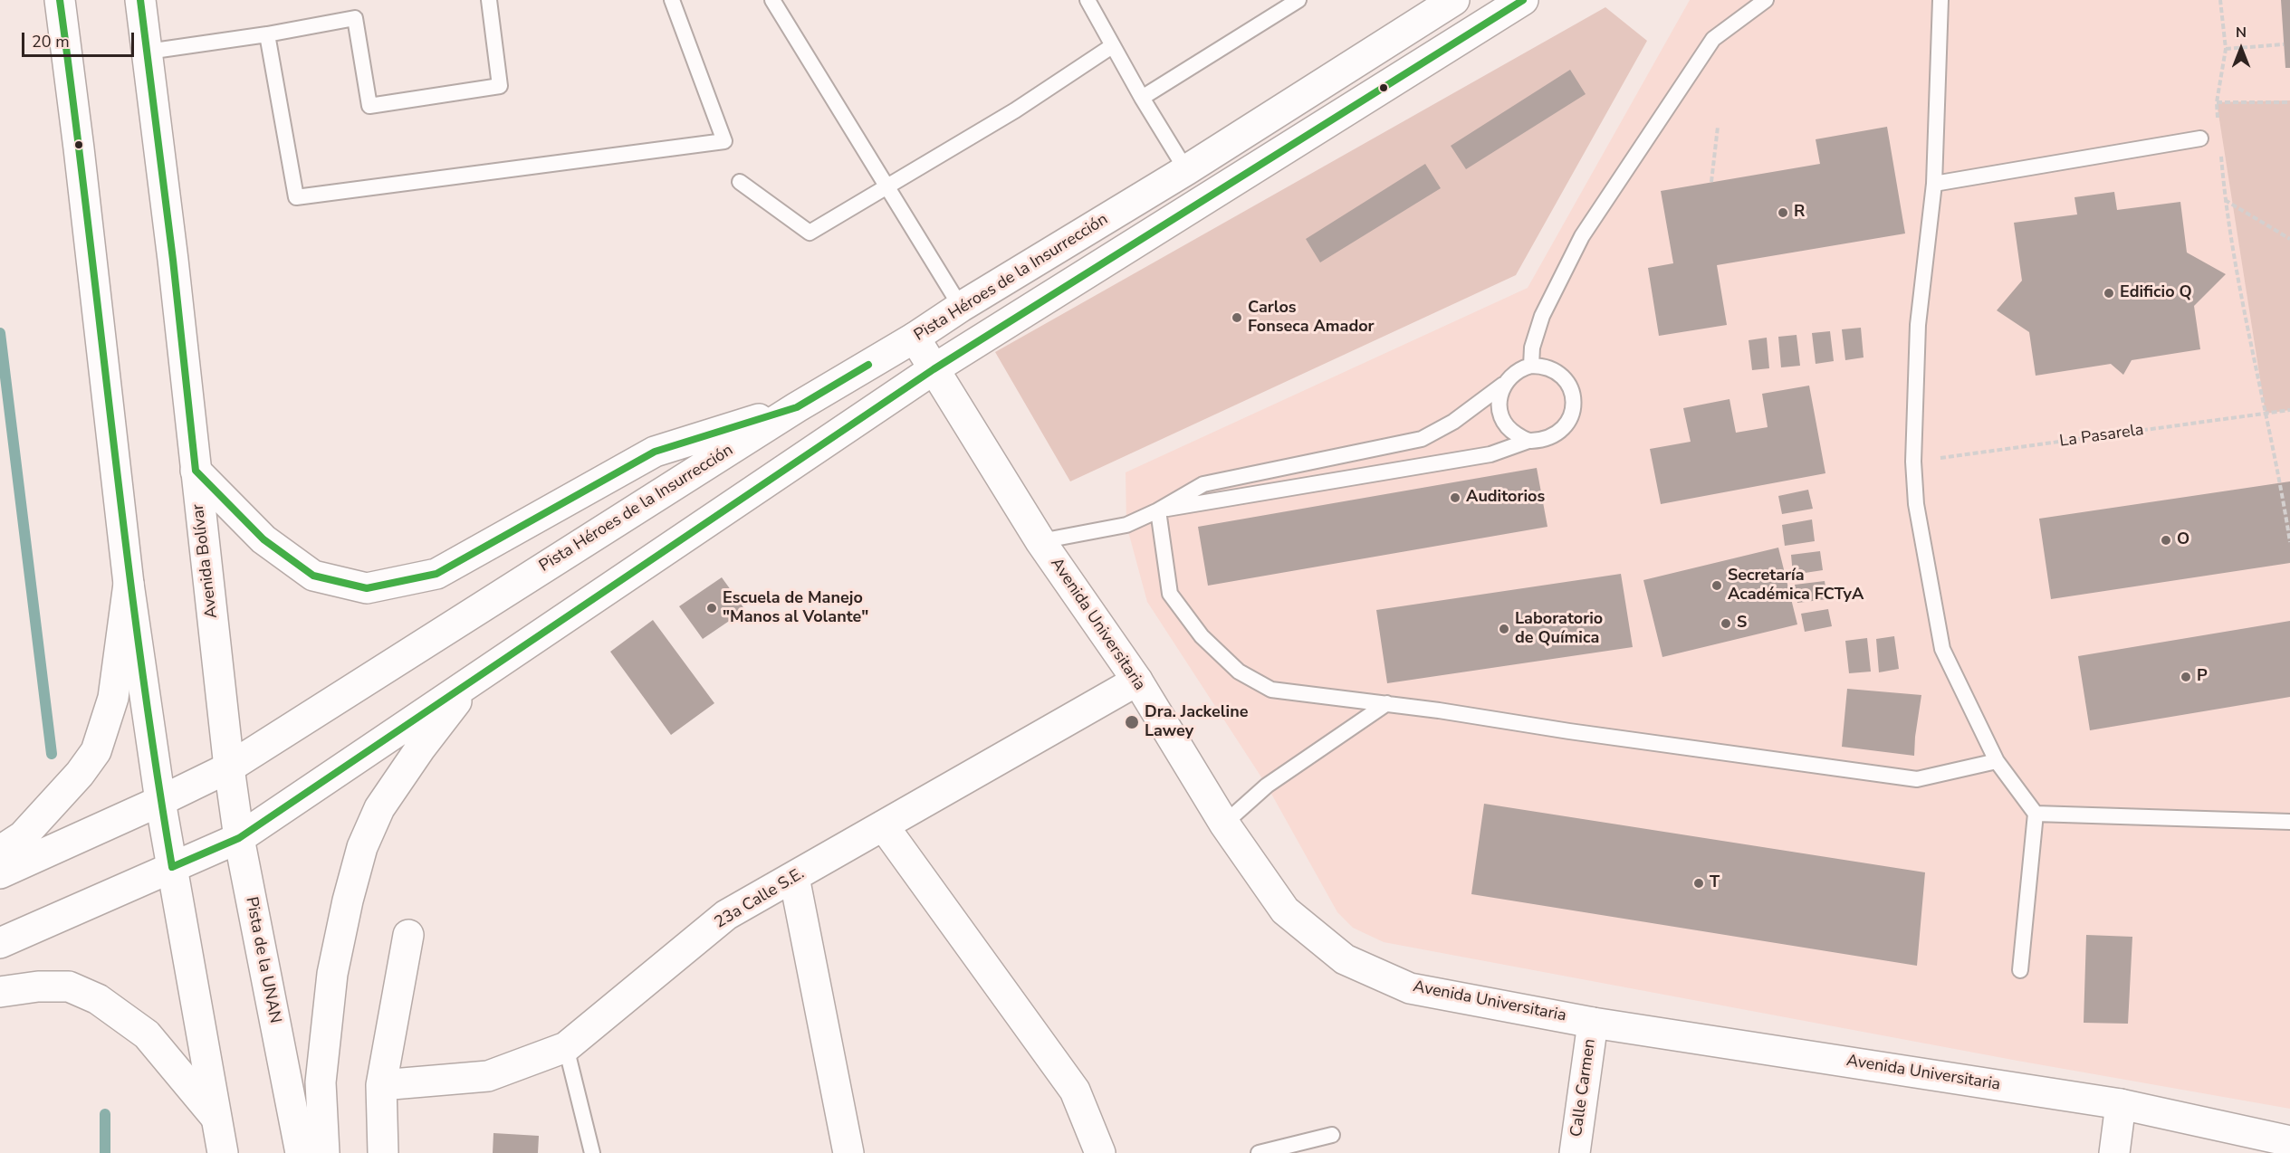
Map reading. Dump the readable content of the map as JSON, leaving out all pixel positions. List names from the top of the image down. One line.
{"streets":{"main road":["Pista Héroes de la Insurrección","Avenida Bolívar","Avenida Universitaria","23a Calle S.E.","Pista de la UNAN","Calle Carmen"],"path":["La Pasarela"]},"crossings":[["Pista Héroes de la Insurrección","Avenida Bolívar"],["Pista Héroes de la Insurrección","Avenida Universitaria"],["Pista Héroes de la Insurrección","Pista de la UNAN"],["Avenida Bolívar","Pista de la UNAN"],["Avenida Universitaria","23a Calle S.E."],["Avenida Universitaria","Calle Carmen"]],"places":["R","Edificio Q","Carlos Fonseca Amador","Auditorios","O","Secretaría Académica FCTyA","Escuela de Manejo \"Manos al Volante\"","S","Laboratorio de Química","P","Dra. Jackeline Lawey","T"],"scale_bar":"20 m","north":"top"}
